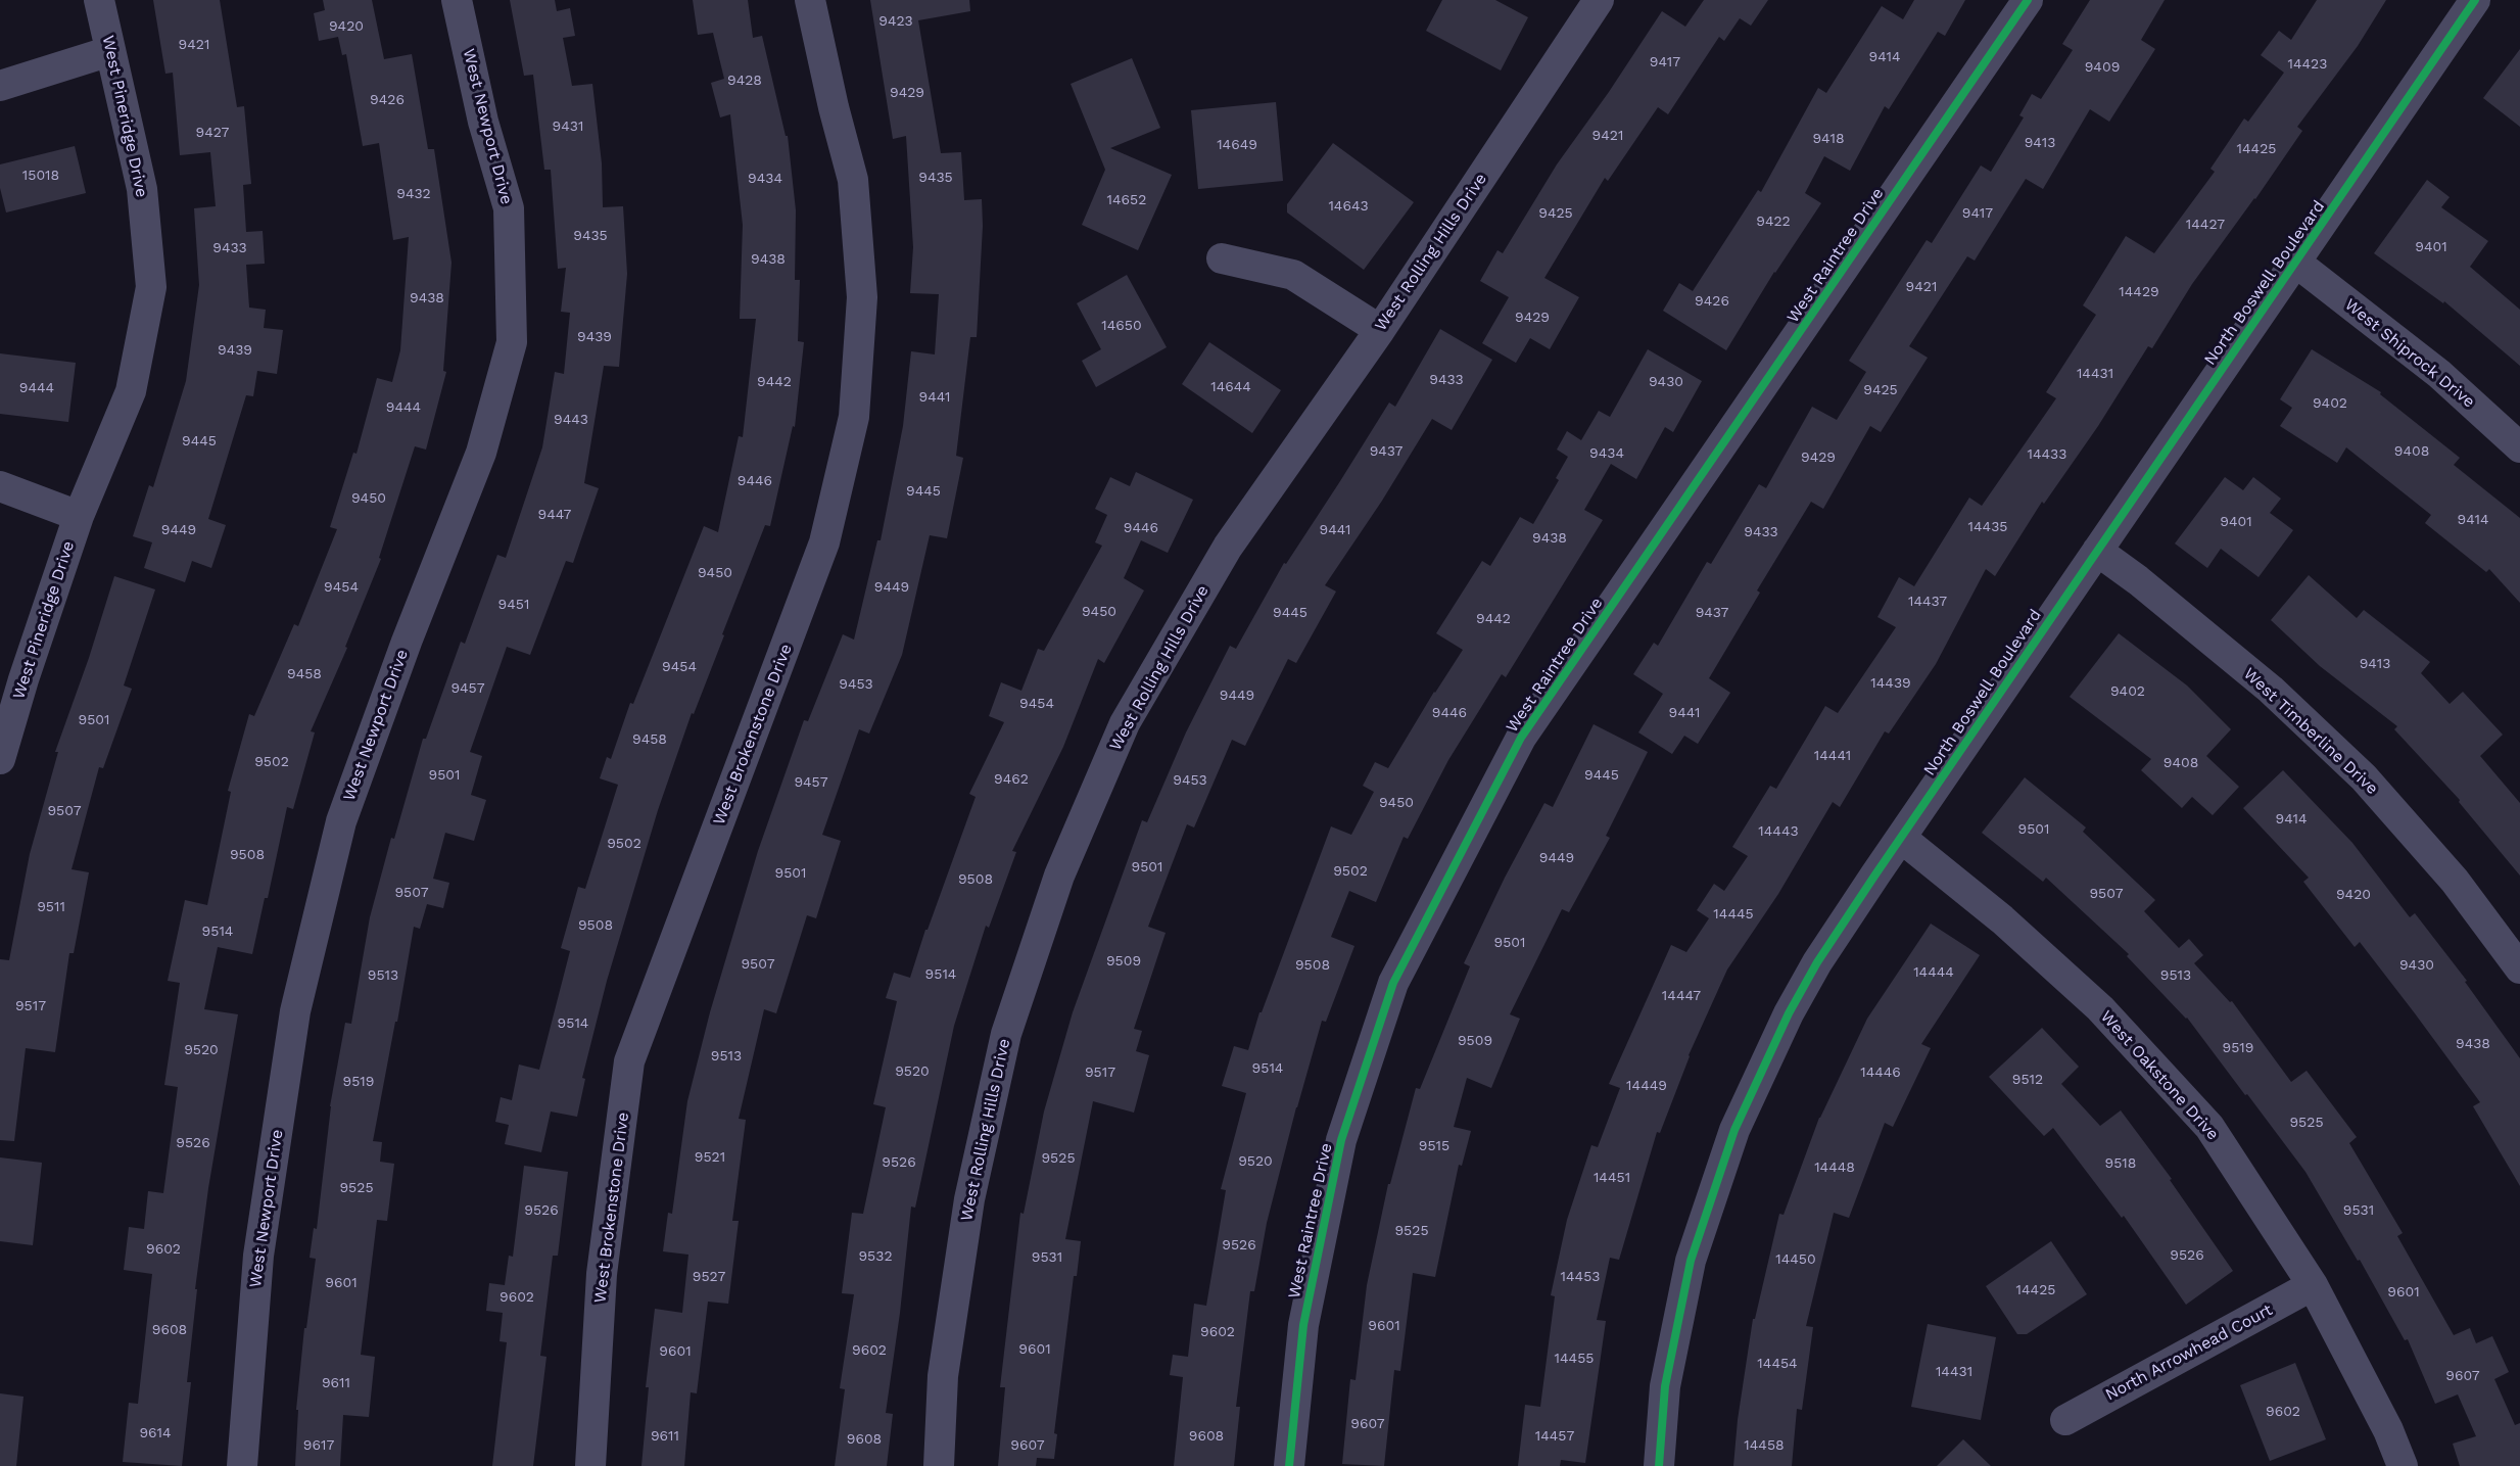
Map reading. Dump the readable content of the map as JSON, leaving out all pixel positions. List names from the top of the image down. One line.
{"streets":{"street":["West Pineridge Drive","West Newport Drive","West Rolling Hills Drive","West Raintree Drive","North Boswell Boulevard","West Shiprock Drive","West Timberline Drive","West Brokenstone Drive","West Oakstone Drive","North Arrowhead Court"]},"crossings":[["North Boswell Boulevard","West Shiprock Drive"],["North Boswell Boulevard","West Timberline Drive"],["North Boswell Boulevard","West Oakstone Drive"],["West Oakstone Drive","North Arrowhead Court"]],"house_numbers":["9423","9420","9421","9414","9417","14423","9409","9428","9429","9426","9431","9427","9421","9418","9413","14649","14425","15018","9435","9434","9432","14652","14643","9425","9417","9422","14427","9435","9401","9433","9438","9421","14429","9438","9426","9429","14650","9439","9439","14431","9433","9442","9430","14644","9444","9425","9441","9402","9444","9443","9445","9437","9408","9434","14433","9429","9446","9445","9450","9447","9414","9401","14435","9446","9449","9441","9433","9438","9450","9454","9449","14437","9451","9450","9445","9437","9442","9413","9454","9458","14439","9453","9457","9402","9449","9454","9446","9441","9501","9458","14441","9502","9408","9501","9445","9462","9453","9457","9450","9507","9414","9501","14443","9502","9508","9449","9501","9502","9501","9508","9507","9507","9420","9511","14445","9508","9514","9501","9509","9507","9508","9430","14444","9514","9513","9513","14447","9517","9514","9509","9438","9519","9520","9513","9514","9520","9517","14446","9512","9519","14449","9525","9526","9515","9521","9525","9520","9526","9518","14448","14451","9525","9526","9531","9525","9526","9602","9526","9532","9531","14450","9527","14453","9601","14425","9601","9602","9601","9608","9602","9601","9602","9601","14455","14454","14431","9607","9611","9602","9607","9614","9611","9608","14457","9608","9617","9607","14458"]}
